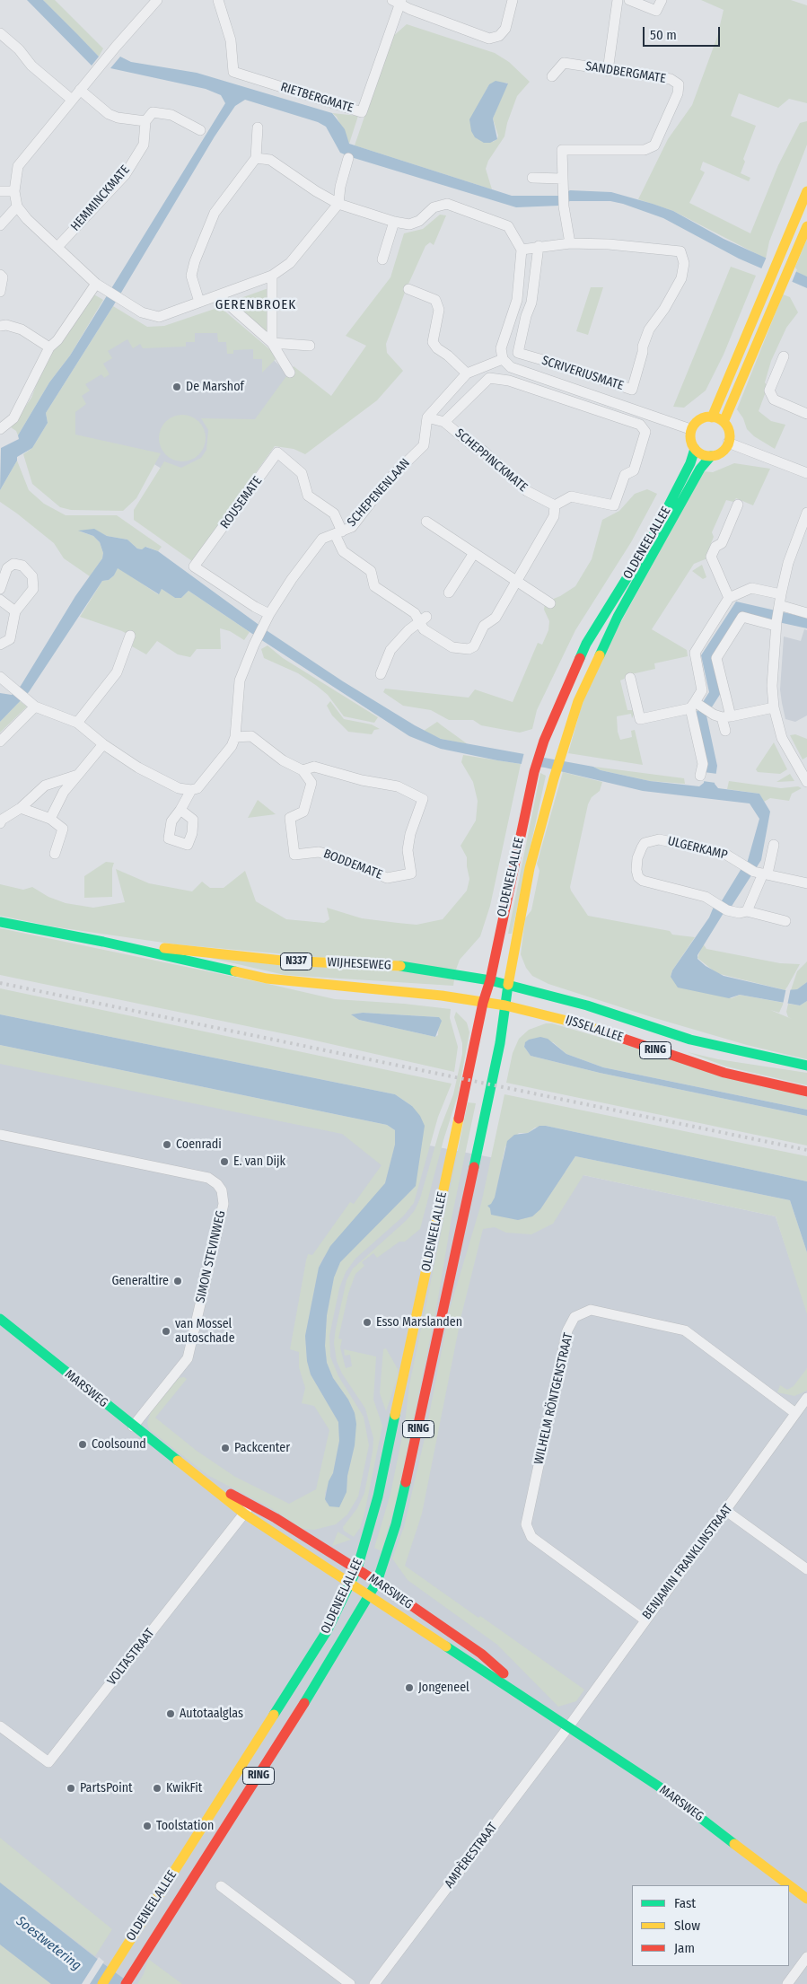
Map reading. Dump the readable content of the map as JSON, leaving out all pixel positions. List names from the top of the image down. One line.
{"streets":{"main road":["OLDENEELALLEE","N337","WIJHESEWEG","IJSSELALLEE","RING","MARSWEG"],"street":["SANDBERGMATE","RIETBERGMATE","HEMMINCKMATE","SCRIVERIUSMATE","SCHEPPINCKMATE","SCHEPENENLAAN","ROUSEMATE","ULGERKAMP","BODDEMATE","SIMON STEVINWEG","WILHELM RÖNTGENSTRAAT","BENJAMIN FRANKLINSTRAAT","VOLTASTRAAT","AMPÈRESTRAAT"]},"crossings":[["SANDBERGMATE","SCRIVERIUSMATE"],["SCHEPPINCKMATE","SCHEPENENLAAN"],["SCHEPENENLAAN","ROUSEMATE"],["SCHEPENENLAAN","BODDEMATE"],["OLDENEELALLEE","WIJHESEWEG"],["OLDENEELALLEE","IJSSELALLEE"],["OLDENEELALLEE","MARSWEG"],["WIJHESEWEG","IJSSELALLEE"],["SIMON STEVINWEG","MARSWEG"],["MARSWEG","BENJAMIN FRANKLINSTRAAT"],["MARSWEG","VOLTASTRAAT"],["MARSWEG","AMPÈRESTRAAT"],["WILHELM RÖNTGENSTRAAT","BENJAMIN FRANKLINSTRAAT"],["BENJAMIN FRANKLINSTRAAT","AMPÈRESTRAAT"]],"districts":["GERENBROEK"],"water":["Soestwetering"],"places":["De Marshof","Coenradi","E. van Dijk","Generaltire","Esso Marslanden","van Mossel autoschade","Coolsound","Packcenter","Jongeneel","Autotaalglas","PartsPoint","KwikFit","Toolstation"],"legend":["Fast","Slow","Jam"],"scale_bar":"50 m"}
